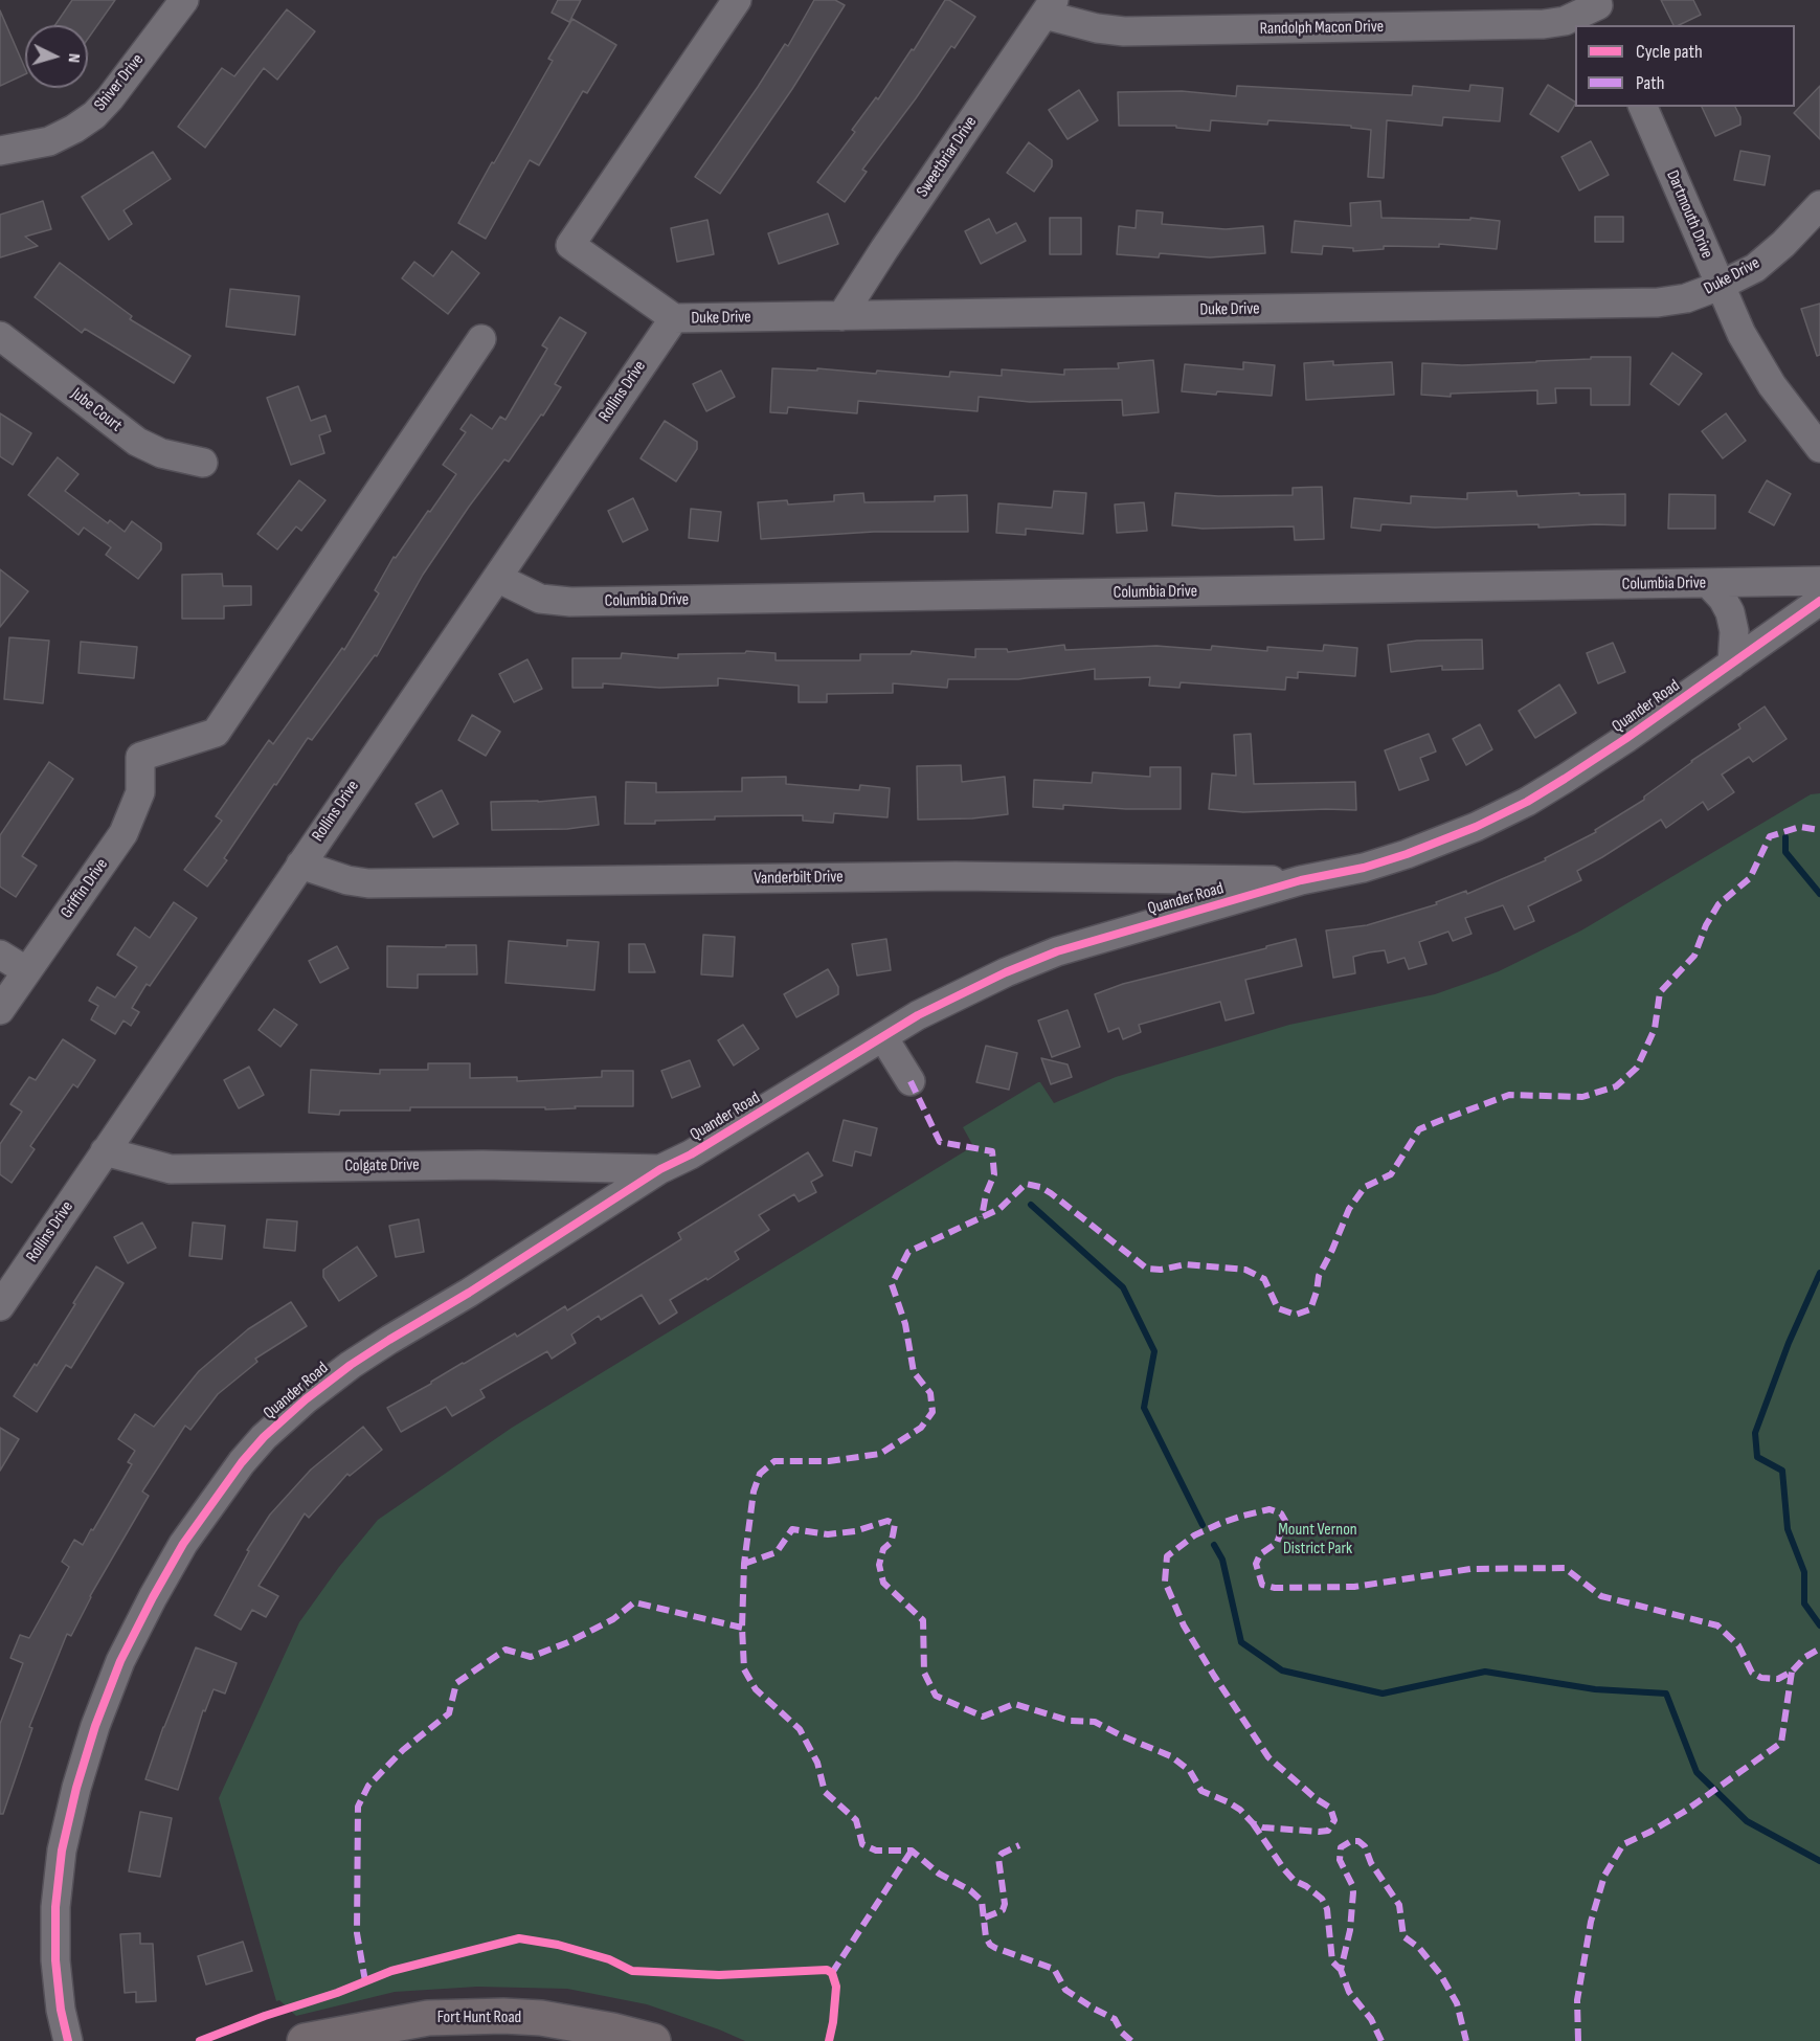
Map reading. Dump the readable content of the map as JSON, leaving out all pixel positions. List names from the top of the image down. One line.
{"streets":{"main road":["Fort Hunt Road"],"street":["Randolph Macon Drive","Shiver Drive","Sweetbriar Drive","Dartmouth Drive","Duke Drive","Rollins Drive","Jube Court","Columbia Drive","Quander Road","Vanderbilt Drive","Griffin Drive","Colgate Drive"]},"crossings":[["Randolph Macon Drive","Sweetbriar Drive"],["Sweetbriar Drive","Duke Drive"],["Dartmouth Drive","Duke Drive"],["Duke Drive","Rollins Drive"],["Rollins Drive","Columbia Drive"],["Rollins Drive","Vanderbilt Drive"],["Rollins Drive","Colgate Drive"],["Quander Road","Vanderbilt Drive"],["Quander Road","Colgate Drive"]],"parks":["Mount Vernon District Park"],"legend":["Cycle path","Path"],"north":"right"}
